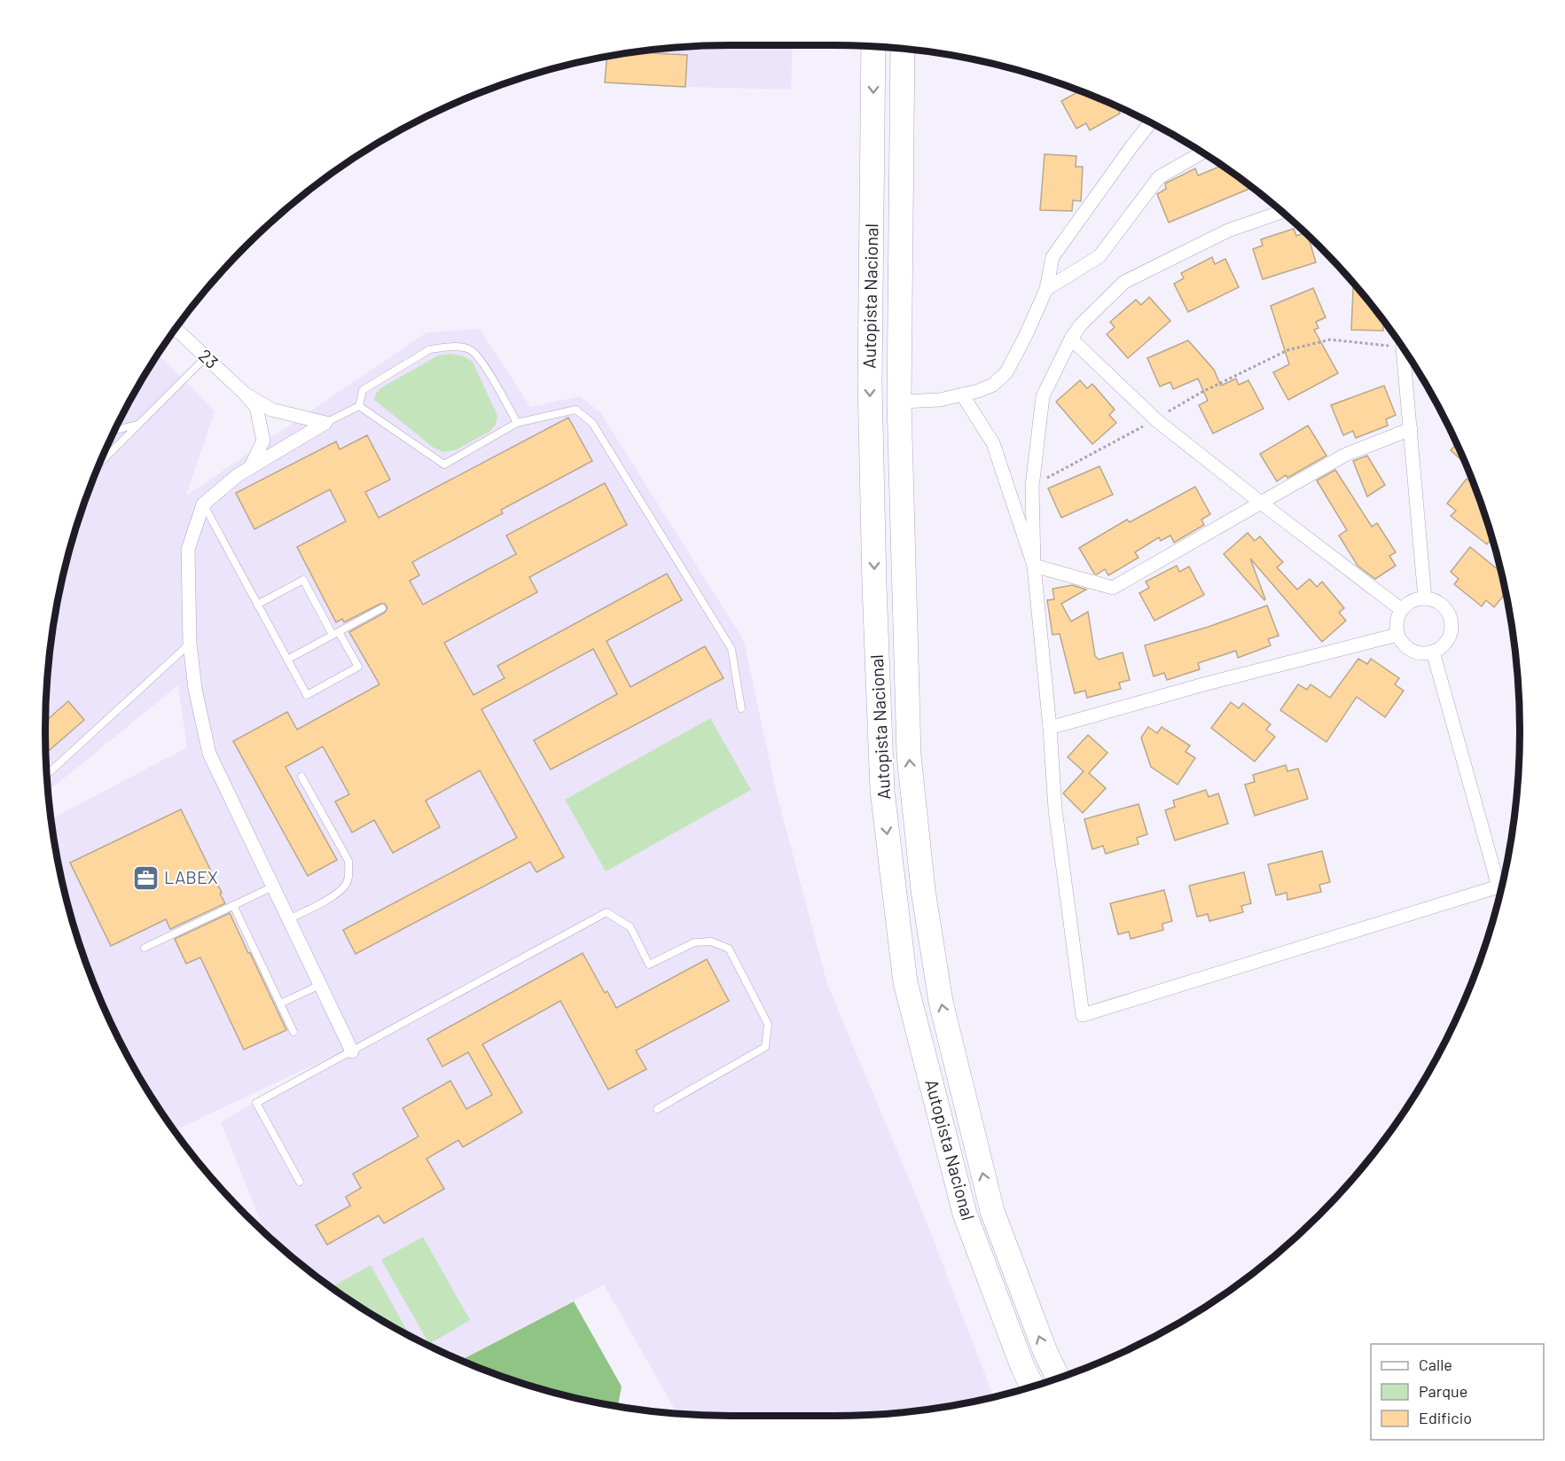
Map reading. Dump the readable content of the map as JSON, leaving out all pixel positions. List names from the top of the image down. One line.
{"streets":{"highway":["Autopista Nacional"],"street":["23"]},"places":{"office":["LABEX"]},"legend":["Calle","Parque","Edificio"]}
